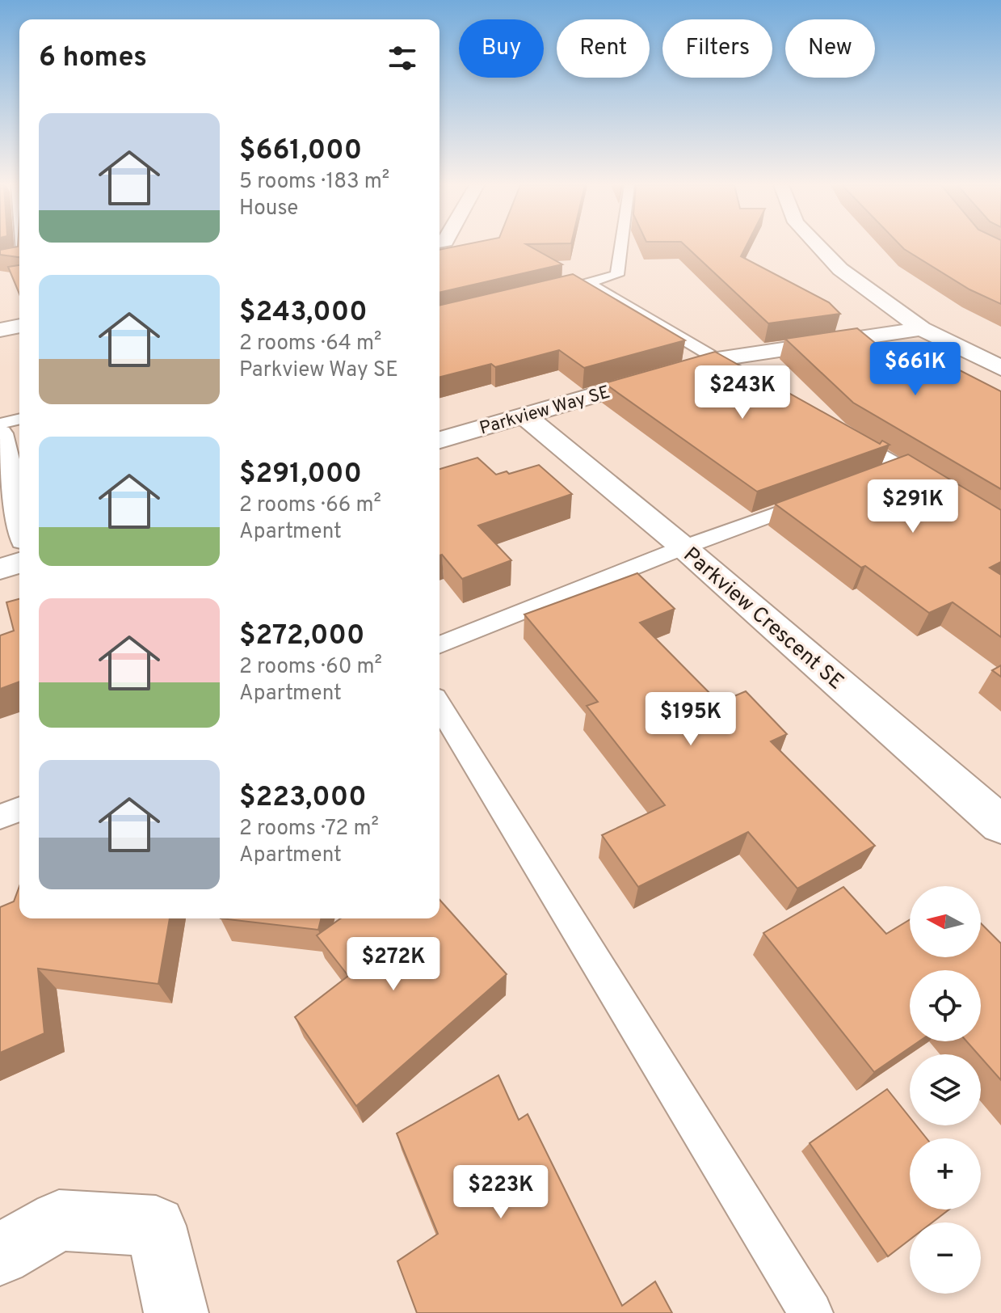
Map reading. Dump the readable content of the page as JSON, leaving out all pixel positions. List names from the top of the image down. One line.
{"streets":{"street":["Parkview Way SE","Parkview Crescent SE"]},"crossings":[["Parkview Way SE","Parkview Crescent SE"]],"north":"left","page":{"chip":["Buy","Rent","Filters","New"],"heading":"6 homes","list":[{"name":"$661,000","note":"5 rooms · 183 m² · House"},{"name":"$243,000","note":"2 rooms · 64 m² · Parkview Way SE"},{"name":"$291,000","note":"2 rooms · 66 m² · Apartment"},{"name":"$272,000","note":"2 rooms · 60 m² · Apartment"},{"name":"$223,000","note":"2 rooms · 72 m² · Apartment"}],"price":["$661K","$243K","$291K","$195K","$272K","$223K"],"map_buttons":["+","−"]}}
